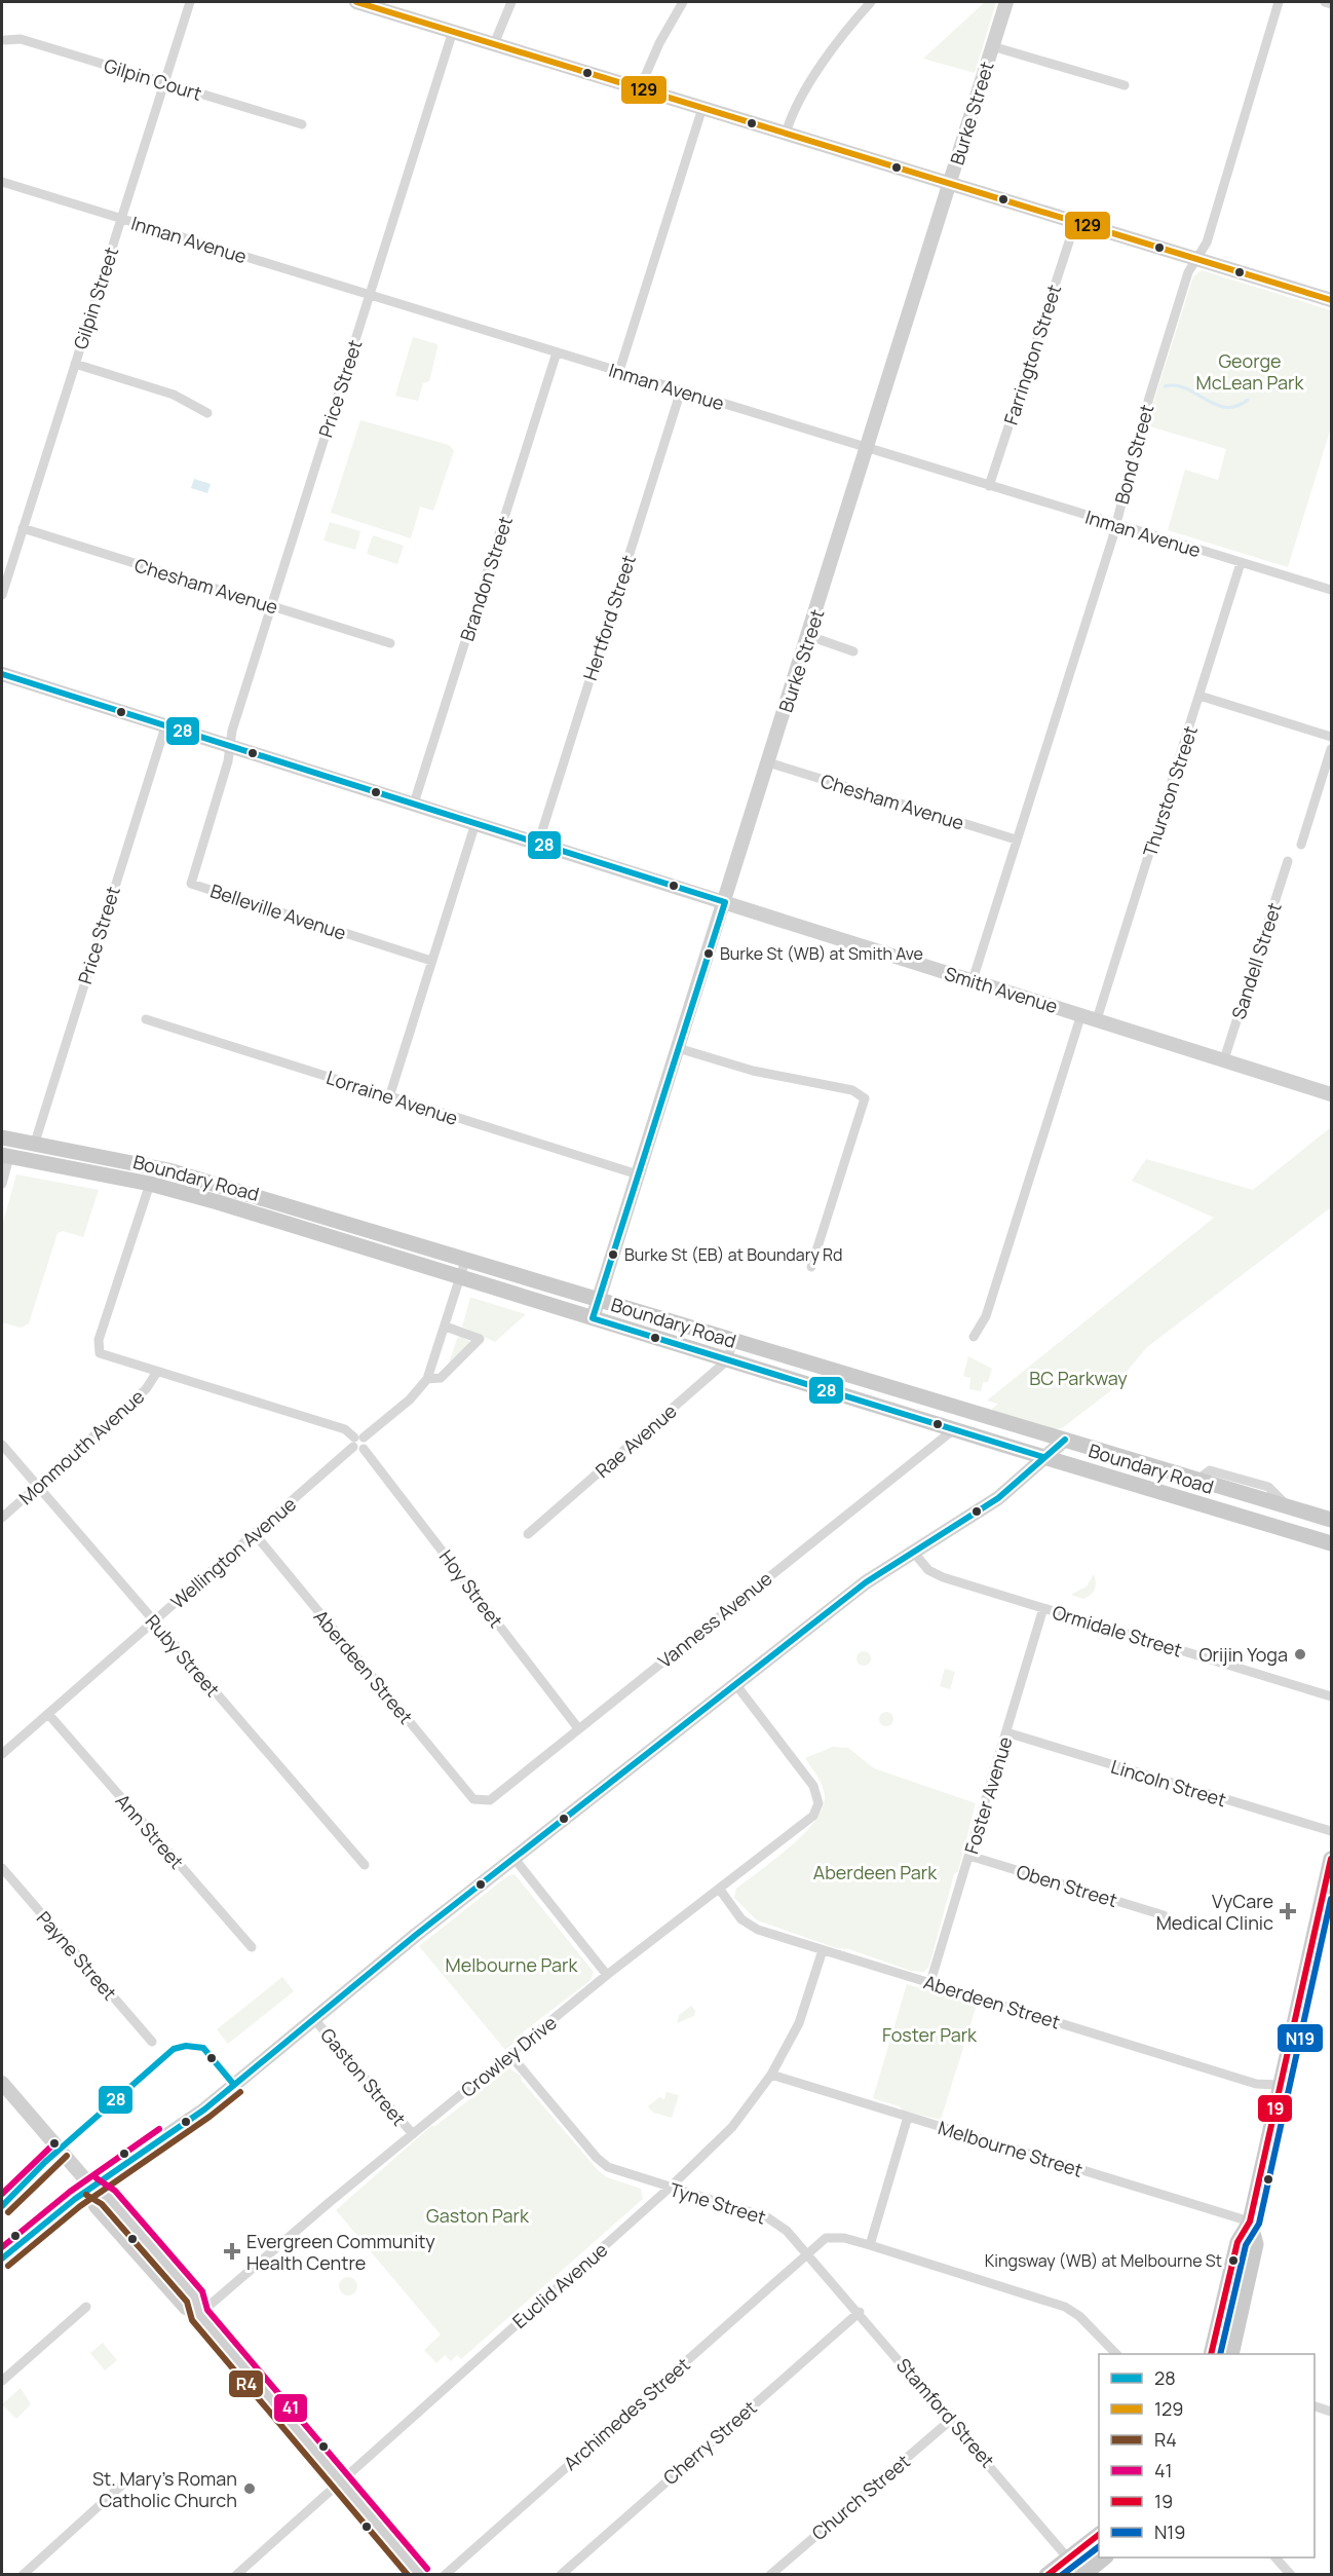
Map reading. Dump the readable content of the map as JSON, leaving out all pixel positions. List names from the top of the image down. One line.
{"streets":{"main road":["Boundary Road"],"street":["Gilpin Court","Burke Street","Inman Avenue","Gilpin Street","Farrington Street","Price Street","Bond Street","Brandon Street","Chesham Avenue","Hertford Street","Thurston Street","Belleville Avenue","Sandell Street","Smith Avenue","Lorraine Avenue","Rae Avenue","Monmouth Avenue","Wellington Avenue","Hoy Street","Vanness Avenue","Ormidale Street","Ruby Street","Aberdeen Street","Lincoln Street","Foster Avenue","Ann Street","Oben Street","Payne Street","Crowley Drive","Gaston Street","Melbourne Street","Tyne Street","Euclid Avenue","Stamford Street","Archimedes Street","Cherry Street","Church Street"]},"crossings":[["Gilpin Court","Gilpin Street"],["Burke Street","Inman Avenue"],["Burke Street","Chesham Avenue"],["Burke Street","Smith Avenue"],["Burke Street","Lorraine Avenue"],["Burke Street","Boundary Road"],["Inman Avenue","Gilpin Street"],["Inman Avenue","Farrington Street"],["Inman Avenue","Price Street"],["Inman Avenue","Bond Street"],["Inman Avenue","Brandon Street"],["Inman Avenue","Hertford Street"],["Inman Avenue","Thurston Street"],["Gilpin Street","Chesham Avenue"],["Price Street","Chesham Avenue"],["Price Street","Belleville Avenue"],["Price Street","Smith Avenue"],["Price Street","Boundary Road"],["Bond Street","Chesham Avenue"],["Bond Street","Smith Avenue"],["Brandon Street","Smith Avenue"],["Hertford Street","Smith Avenue"],["Thurston Street","Smith Avenue"],["Belleville Avenue","Smith Avenue"],["Sandell Street","Smith Avenue"],["Boundary Road","Rae Avenue"],["Boundary Road","Wellington Avenue"],["Boundary Road","Vanness Avenue"],["Monmouth Avenue","Ruby Street"],["Wellington Avenue","Hoy Street"],["Wellington Avenue","Ruby Street"],["Wellington Avenue","Aberdeen Street"],["Wellington Avenue","Ann Street"],["Hoy Street","Vanness Avenue"],["Vanness Avenue","Aberdeen Street"],["Ormidale Street","Foster Avenue"],["Aberdeen Street","Foster Avenue"],["Aberdeen Street","Crowley Drive"],["Aberdeen Street","Euclid Avenue"],["Lincoln Street","Foster Avenue"],["Foster Avenue","Oben Street"],["Crowley Drive","Gaston Street"],["Crowley Drive","Tyne Street"],["Melbourne Street","Euclid Avenue"],["Tyne Street","Euclid Avenue"],["Tyne Street","Stamford Street"],["Tyne Street","Archimedes Street"],["Stamford Street","Archimedes Street"],["Stamford Street","Cherry Street"],["Stamford Street","Church Street"]],"parks":["George McLean Park","BC Parkway","Aberdeen Park","Melbourne Park","Foster Park","Gaston Park"],"places":{"other":["Burke St (WB) at Smith Ave","Burke St (EB) at Boundary Rd","Orijin Yoga","Kingsway (WB) at Melbourne St","St. Mary's Roman Catholic Church"],"health":["VyCare Medical Clinic","Evergreen Community Health Centre"]},"lines":["transit line 129","transit line 28","transit line 19","transit line N19","transit line R4","transit line 41"],"legend":["28","129","R4","41","19","N19"]}
